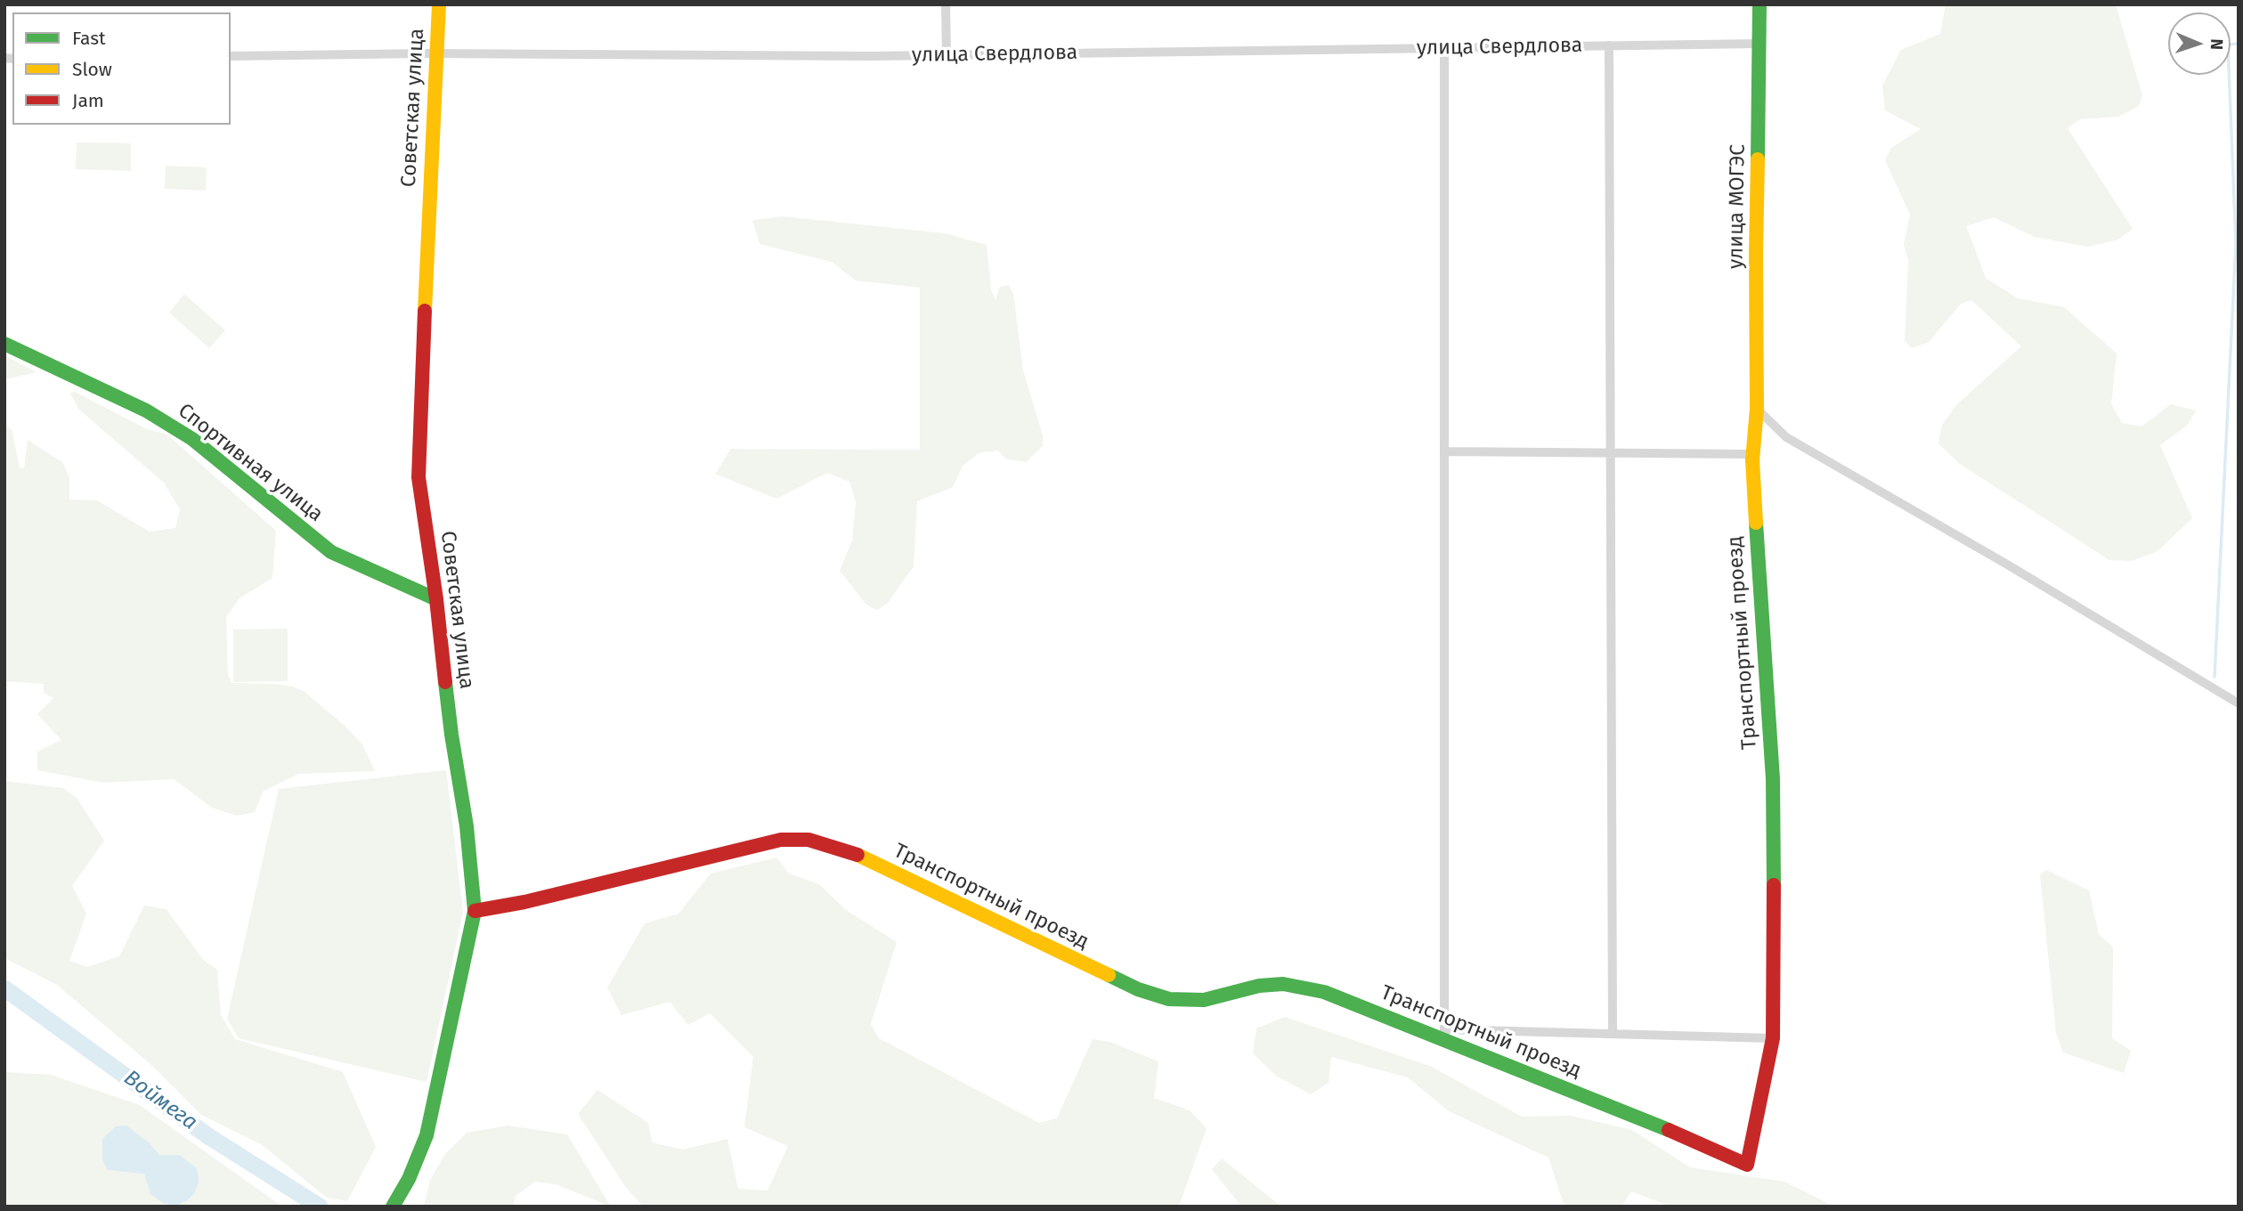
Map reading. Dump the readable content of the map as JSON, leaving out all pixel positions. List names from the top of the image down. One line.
{"streets":{"street":["улица Свердлова","Советская улица","улица МОГЭС","Спортивная улица","Транспортный проезд"]},"crossings":[["улица Свердлова","Советская улица"],["улица Свердлова","улица МОГЭС"],["Советская улица","Спортивная улица"],["Советская улица","Транспортный проезд"],["улица МОГЭС","Транспортный проезд"]],"water":["Воймега"],"legend":["Fast","Slow","Jam"],"north":"right"}
